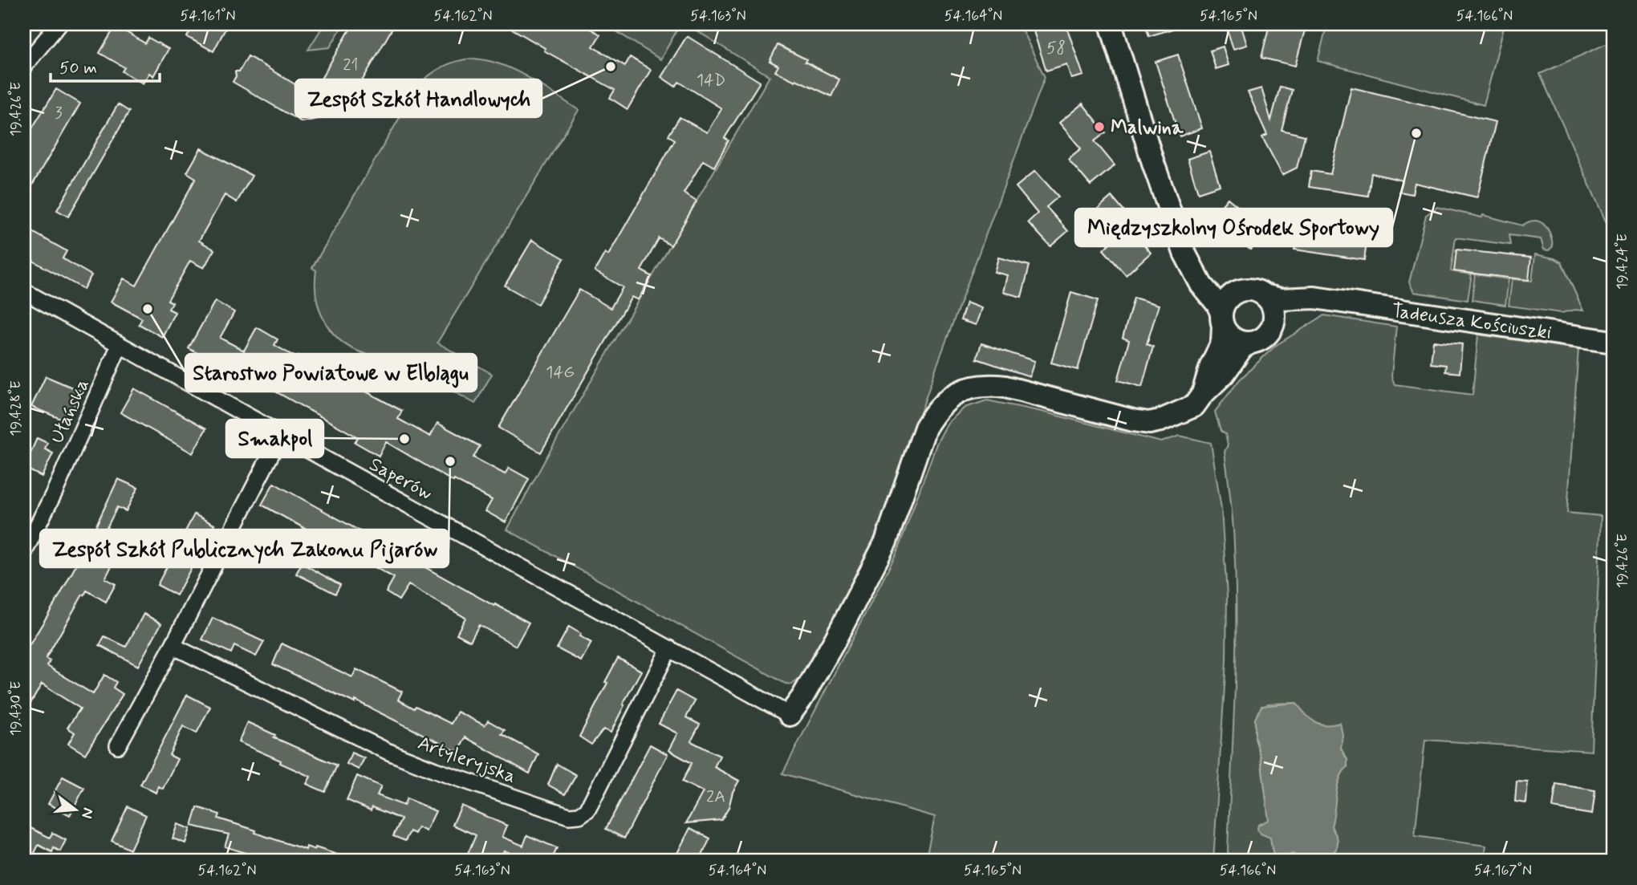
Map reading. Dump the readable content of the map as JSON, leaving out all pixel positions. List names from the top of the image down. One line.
{"streets":{"street":["Tadeusza Kościuszki","Ułańska","Saperów","Artyleryjska"]},"crossings":[["Ułańska","Saperów"],["Saperów","Artyleryjska"]],"places":["Zespół Szkół Handlowych","Malwina","Międzyszkolny Ośrodek Sportowy","Starostwo Powiatowe w Elblągu","Smakpol","Zespół Szkół Publicznych Zakonu Pijarów"],"house_numbers":["58","21","14D","3","14G","2A"],"scale_bar":"50 m","north":"right","coordinates":["54.161°N","54.162°N","54.163°N","54.164°N","54.165°N","54.166°N","19.426°E","19.424°E","19.428°E","19.430°E","54.167°N"]}
